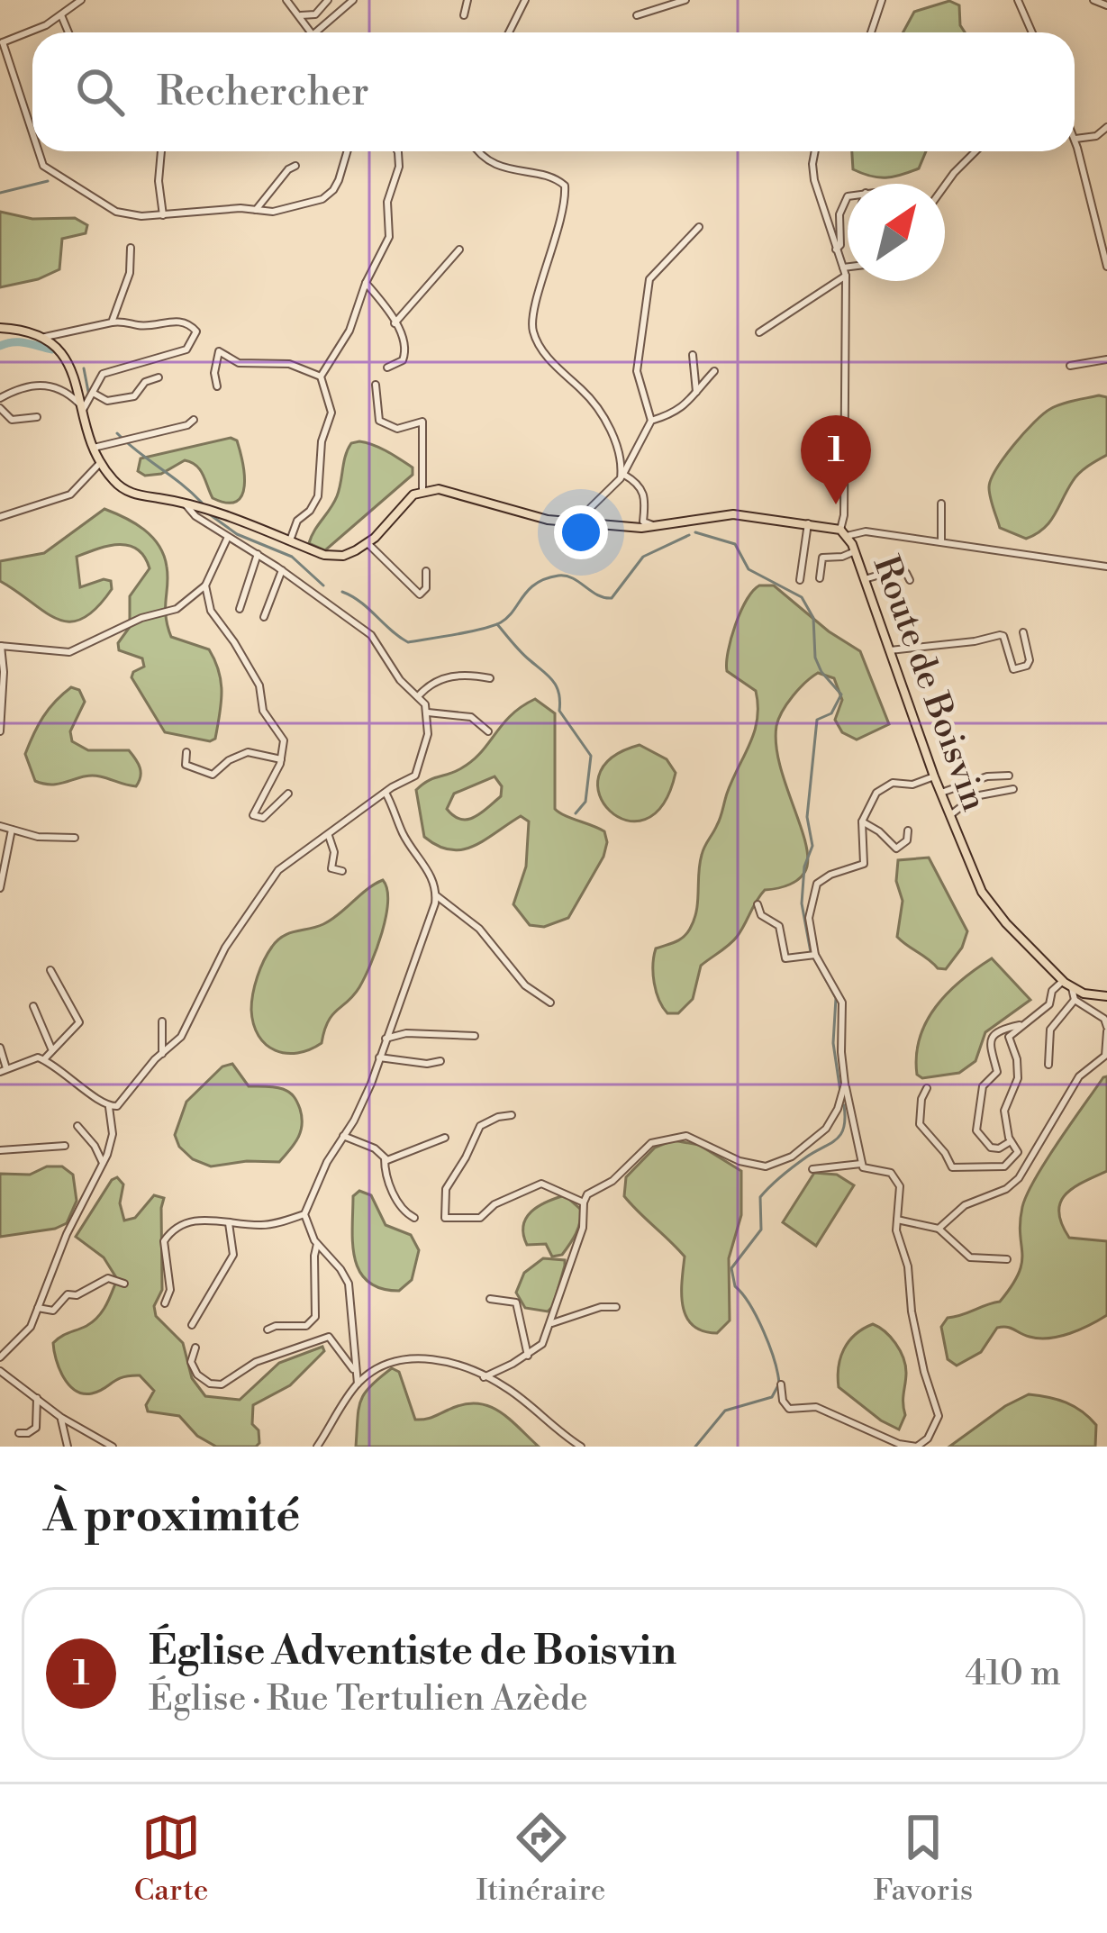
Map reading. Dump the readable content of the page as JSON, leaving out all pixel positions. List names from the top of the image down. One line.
{"streets":{"main road":["Route de Boisvin"]},"north":"top right","page":{"search":"Rechercher","pins":"1","heading":"À proximité","list":[{"mark":"1","name":"Église Adventiste de Boisvin","note":"Église · Rue Tertulien Azède","value":"410 m"}],"nav":["Carte","Itinéraire","Favoris"]}}
